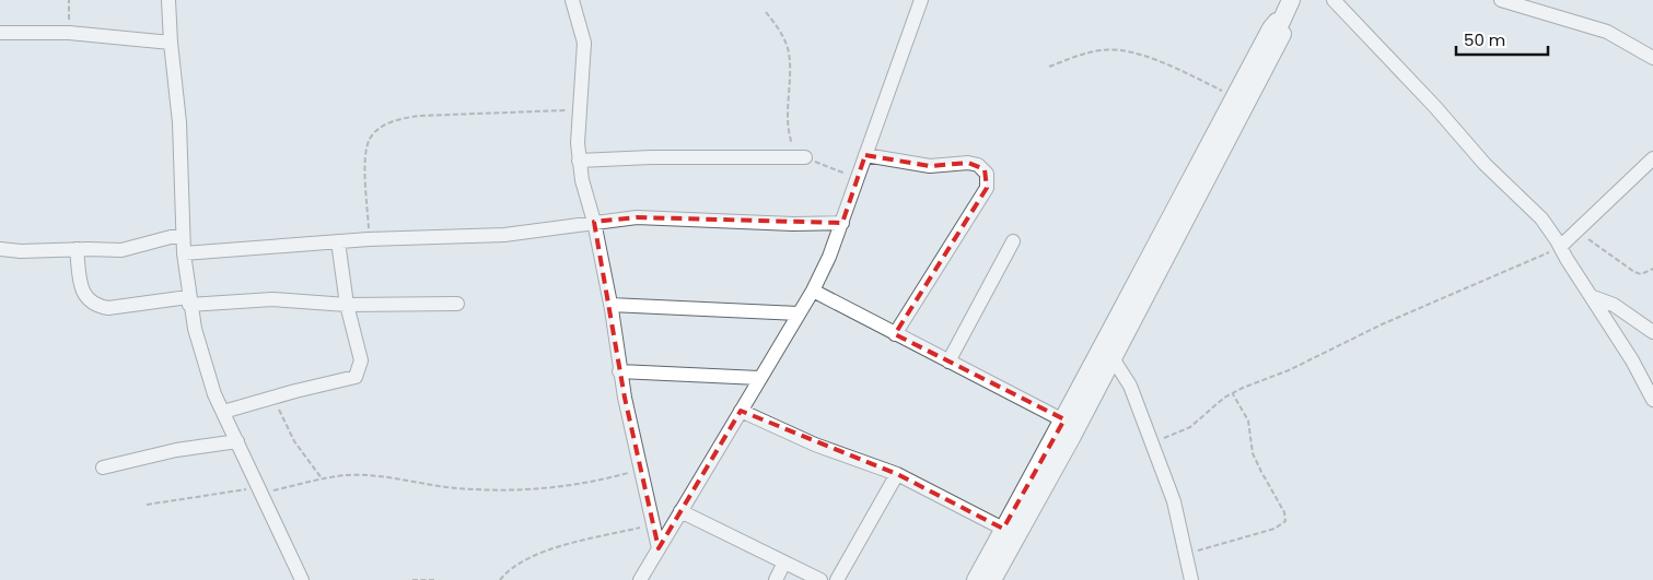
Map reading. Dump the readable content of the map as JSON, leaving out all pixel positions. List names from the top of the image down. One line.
{"scale_bar":"50 m"}
